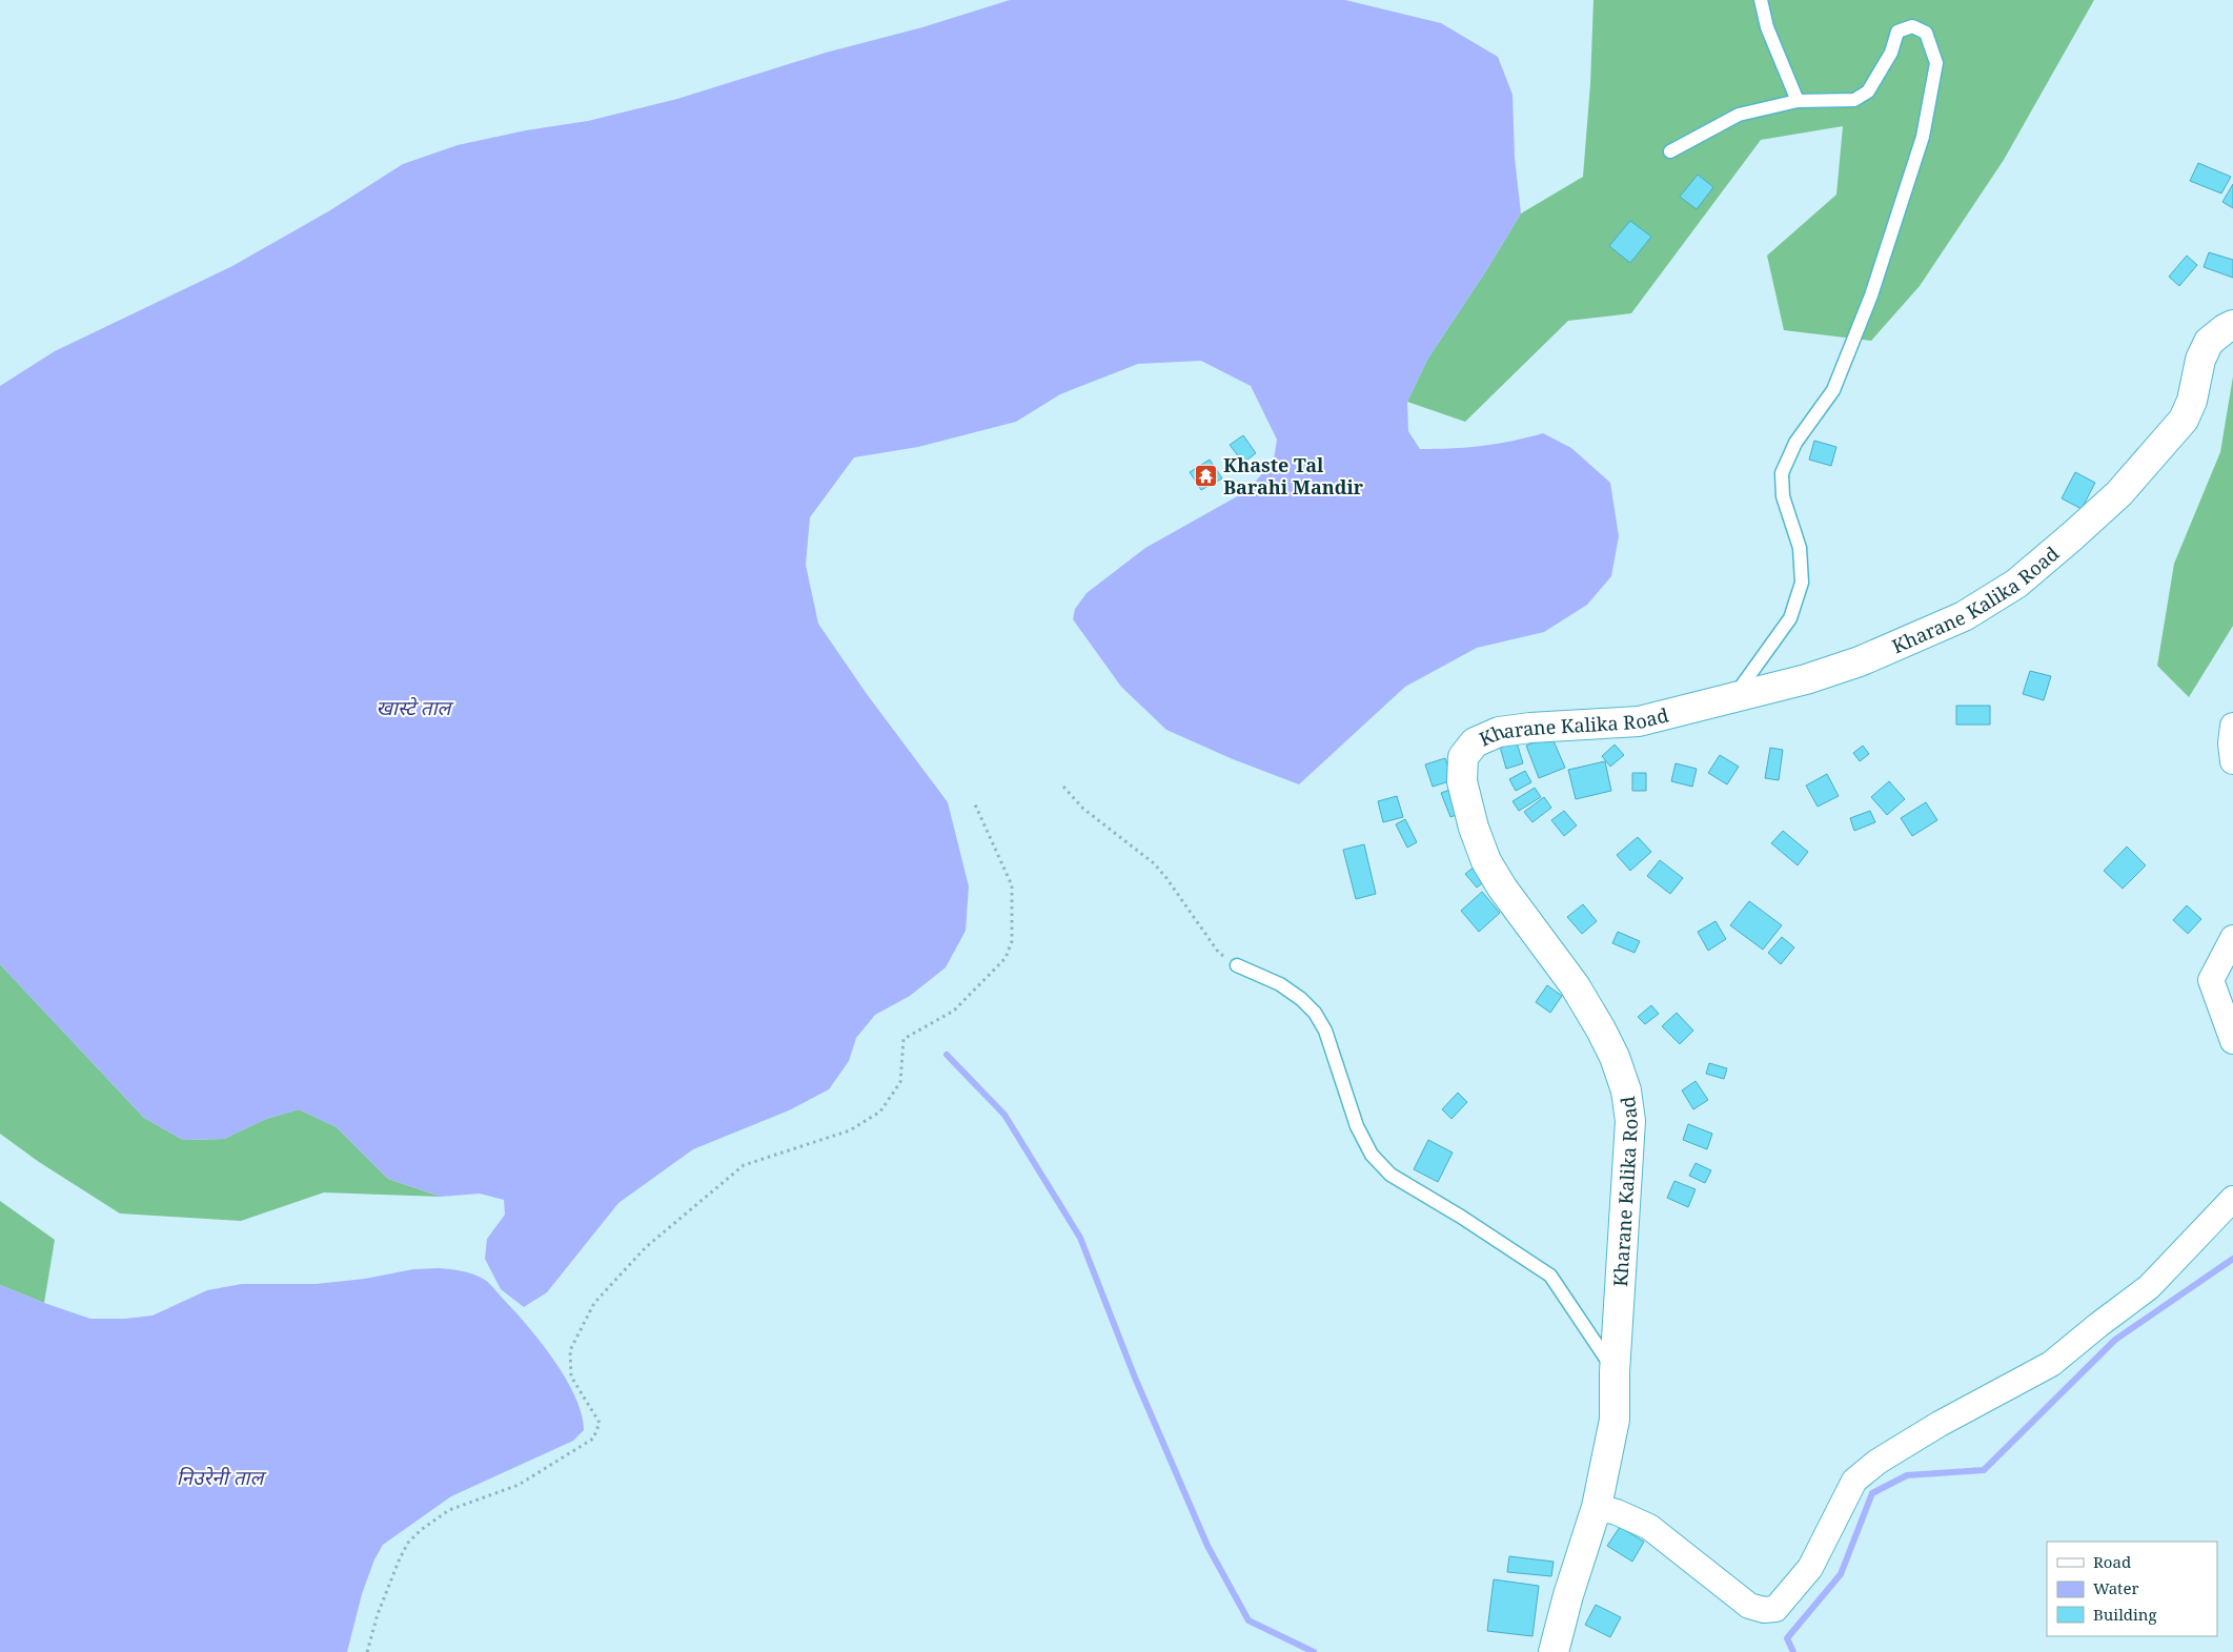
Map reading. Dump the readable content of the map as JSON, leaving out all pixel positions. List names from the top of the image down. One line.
{"streets":{"street":["Kharane Kalika Road"]},"water":["खास्टे ताल","निउरेनी ताल"],"places":{"temple":["Khaste Tal Barahi Mandir"]},"legend":["Road","Water","Building"]}
